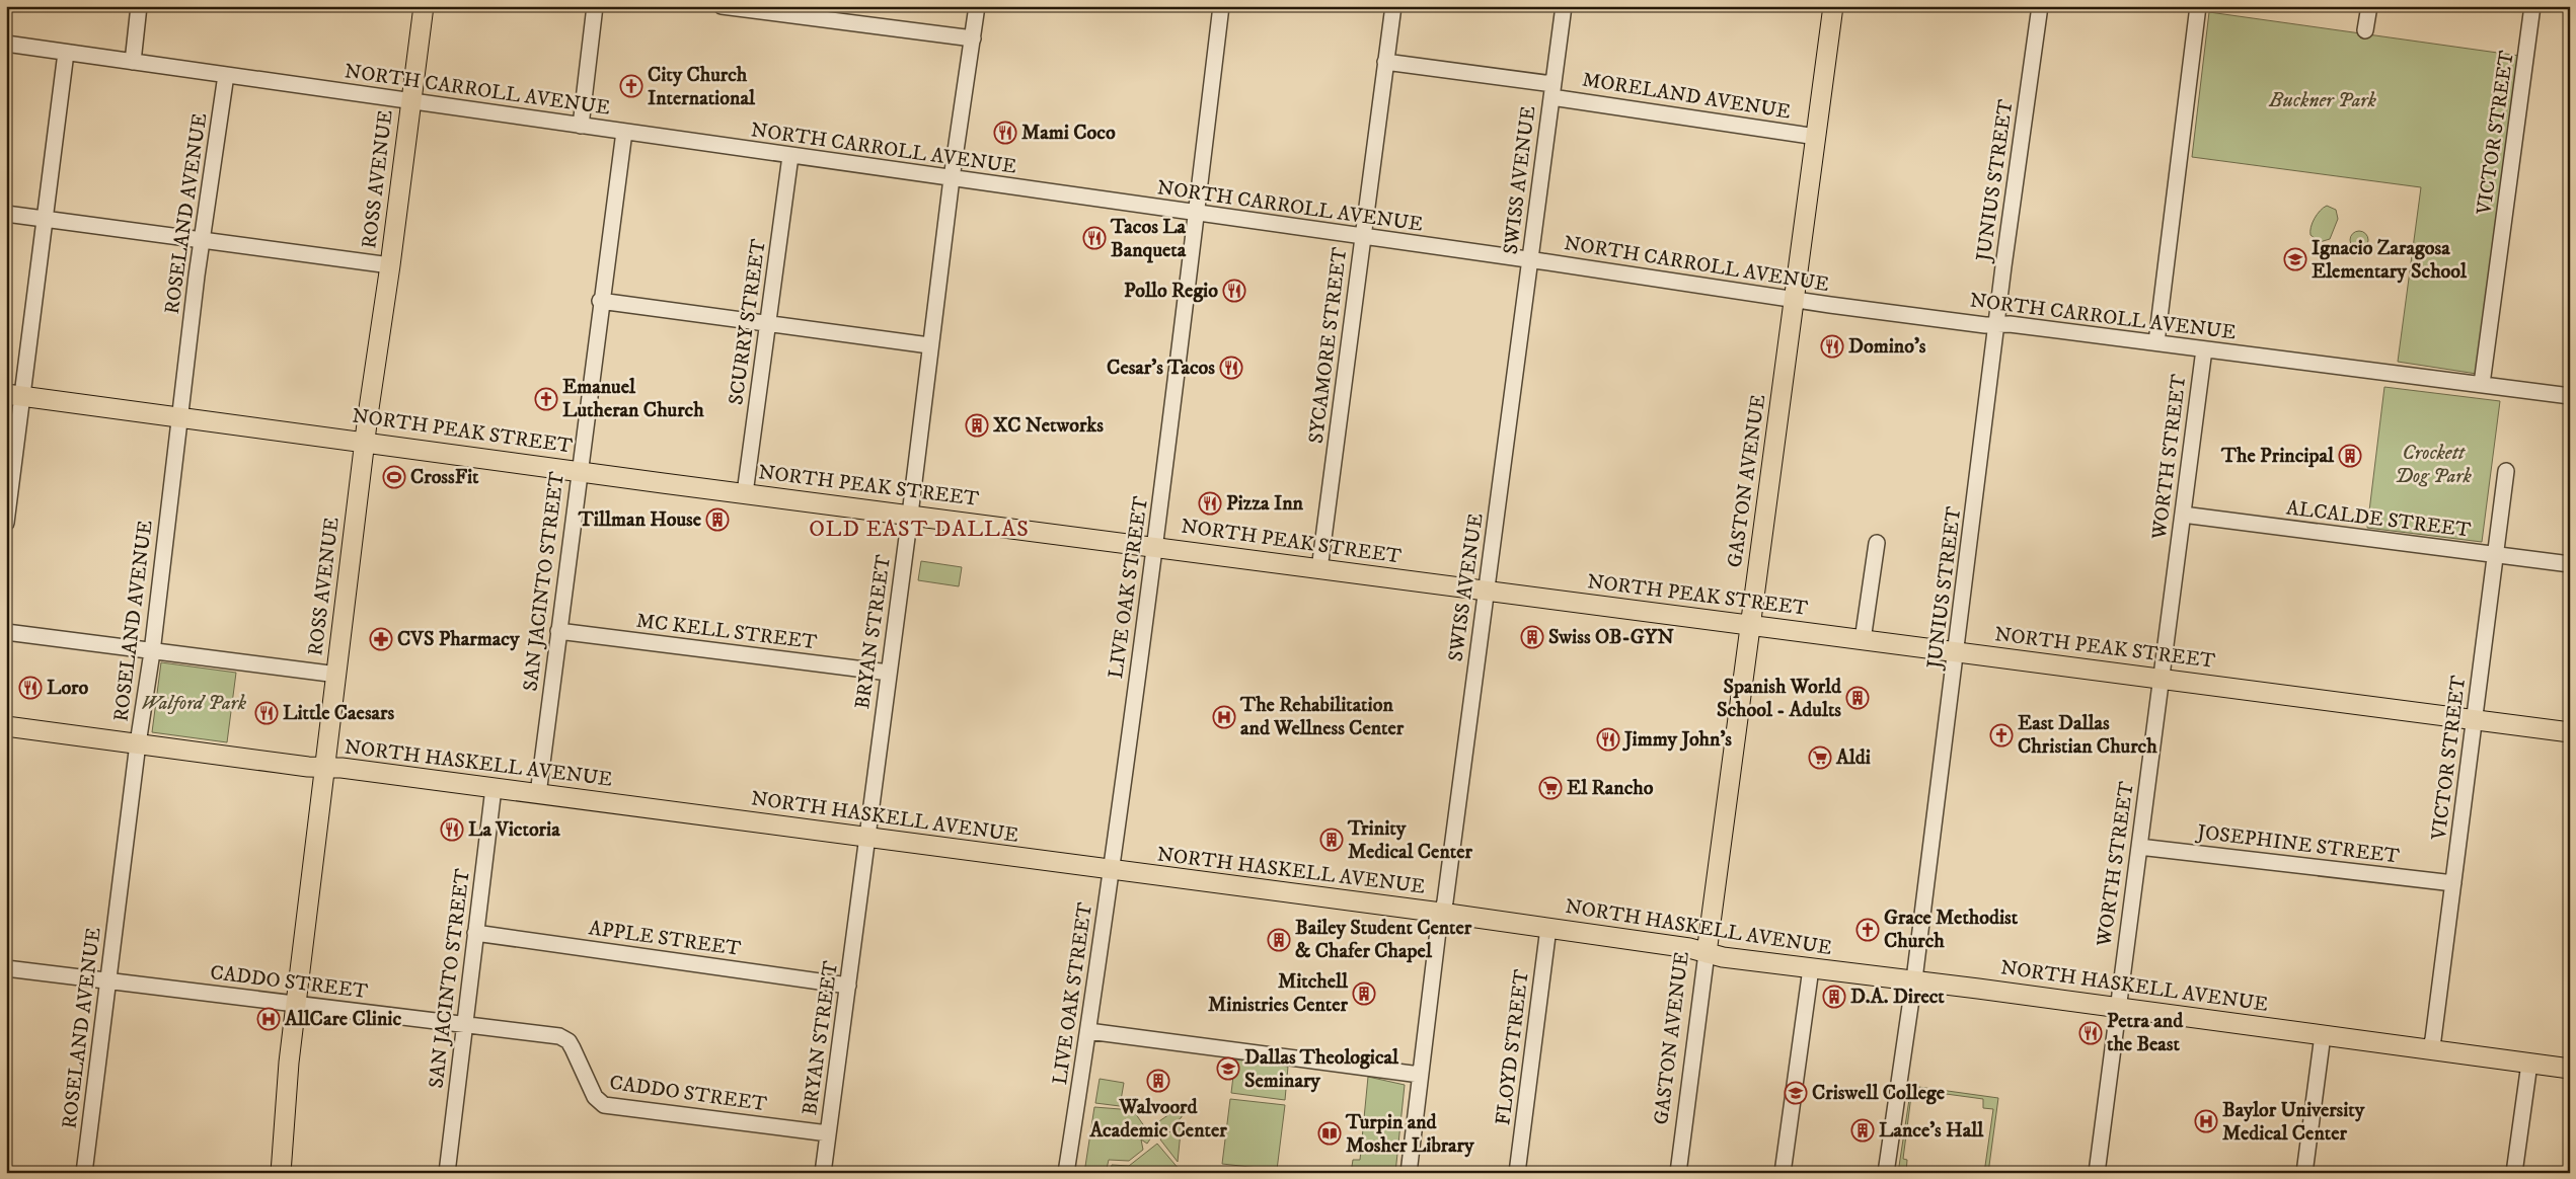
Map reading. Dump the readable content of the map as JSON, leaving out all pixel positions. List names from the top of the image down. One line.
{"streets":{"main road":["ROSS AVENUE","NORTH PEAK STREET","GASTON AVENUE","NORTH HASKELL AVENUE"],"street":["NORTH CARROLL AVENUE","MORELAND AVENUE","VICTOR STREET","SWISS AVENUE","JUNIUS STREET","ROSELAND AVENUE","SCURRY STREET","SYCAMORE STREET","WORTH STREET","ALCALDE STREET","SAN JACINTO STREET","LIVE OAK STREET","MC KELL STREET","BRYAN STREET","JOSEPHINE STREET","APPLE STREET","CADDO STREET","FLOYD STREET"]},"crossings":[["NORTH CARROLL AVENUE","VICTOR STREET"],["NORTH CARROLL AVENUE","ROSS AVENUE"],["NORTH CARROLL AVENUE","SWISS AVENUE"],["NORTH CARROLL AVENUE","JUNIUS STREET"],["NORTH CARROLL AVENUE","ROSELAND AVENUE"],["NORTH CARROLL AVENUE","SCURRY STREET"],["NORTH CARROLL AVENUE","SYCAMORE STREET"],["NORTH CARROLL AVENUE","WORTH STREET"],["NORTH CARROLL AVENUE","GASTON AVENUE"],["NORTH CARROLL AVENUE","SAN JACINTO STREET"],["NORTH CARROLL AVENUE","LIVE OAK STREET"],["NORTH CARROLL AVENUE","BRYAN STREET"],["MORELAND AVENUE","SWISS AVENUE"],["MORELAND AVENUE","SYCAMORE STREET"],["MORELAND AVENUE","GASTON AVENUE"],["VICTOR STREET","NORTH PEAK STREET"],["VICTOR STREET","ALCALDE STREET"],["VICTOR STREET","NORTH HASKELL AVENUE"],["VICTOR STREET","JOSEPHINE STREET"],["ROSS AVENUE","NORTH PEAK STREET"],["ROSS AVENUE","NORTH HASKELL AVENUE"],["ROSS AVENUE","CADDO STREET"],["SWISS AVENUE","NORTH PEAK STREET"],["SWISS AVENUE","NORTH HASKELL AVENUE"],["JUNIUS STREET","NORTH PEAK STREET"],["JUNIUS STREET","NORTH HASKELL AVENUE"],["ROSELAND AVENUE","NORTH PEAK STREET"],["ROSELAND AVENUE","NORTH HASKELL AVENUE"],["ROSELAND AVENUE","CADDO STREET"],["SCURRY STREET","NORTH PEAK STREET"],["SYCAMORE STREET","NORTH PEAK STREET"],["NORTH PEAK STREET","WORTH STREET"],["NORTH PEAK STREET","GASTON AVENUE"],["NORTH PEAK STREET","SAN JACINTO STREET"],["NORTH PEAK STREET","LIVE OAK STREET"],["NORTH PEAK STREET","BRYAN STREET"],["WORTH STREET","ALCALDE STREET"],["WORTH STREET","NORTH HASKELL AVENUE"],["WORTH STREET","JOSEPHINE STREET"],["GASTON AVENUE","NORTH HASKELL AVENUE"],["SAN JACINTO STREET","MC KELL STREET"],["SAN JACINTO STREET","NORTH HASKELL AVENUE"],["SAN JACINTO STREET","APPLE STREET"],["SAN JACINTO STREET","CADDO STREET"],["LIVE OAK STREET","NORTH HASKELL AVENUE"],["MC KELL STREET","BRYAN STREET"],["BRYAN STREET","NORTH HASKELL AVENUE"],["BRYAN STREET","APPLE STREET"],["BRYAN STREET","CADDO STREET"],["NORTH HASKELL AVENUE","FLOYD STREET"]],"districts":["OLD EAST DALLAS"],"parks":["Buckner Park","Crockett Dog Park","Walford Park"],"places":{"church":["City Church International","Emanuel Lutheran Church","East Dallas Christian Church","Grace Methodist Church"],"restaurant":["Mami Coco","Tacos La Banqueta","Pollo Regio","Domino's","Cesar's Tacos","Pizza Inn","Loro","Little Caesars","Jimmy John's","La Victoria","Petra and the Beast"],"school or university":["Ignacio Zaragosa Elementary School","Dallas Theological Seminary","Criswell College"],"building":["XC Networks","The Principal","Tillman House","Swiss OB-GYN","Spanish World School - Adults","Trinity Medical Center","Bailey Student Center & Chafer Chapel","Mitchell Ministries Center","D.A. Direct","Walvoord Academic Center","Lance's Hall"],"sports":["CrossFit"],"pharmacy":["CVS Pharmacy"],"hospital":["The Rehabilitation and Wellness Center","AllCare Clinic","Baylor University Medical Center"],"supermarket":["Aldi","El Rancho"],"library":["Turpin and Mosher Library"]}}
